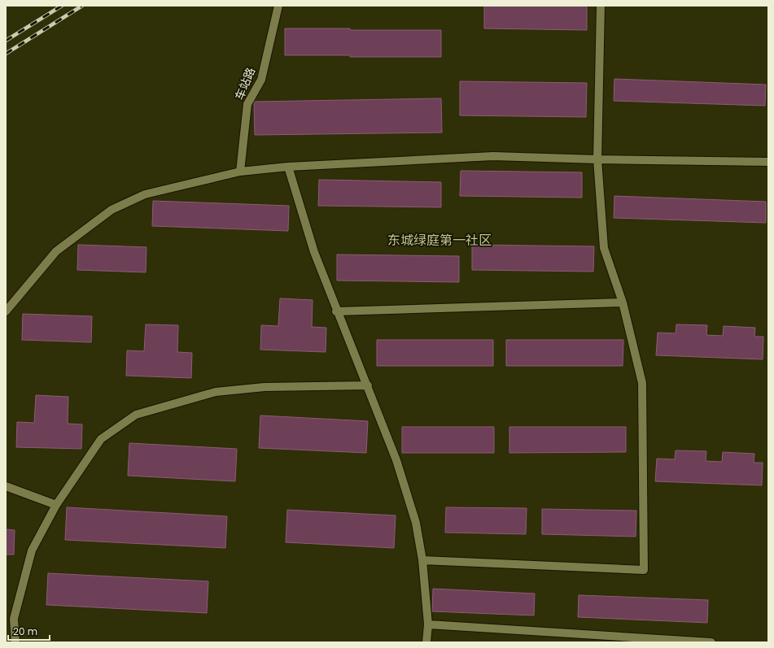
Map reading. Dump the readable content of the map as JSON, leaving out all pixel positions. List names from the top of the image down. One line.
{"streets":{"street":["车站路"]},"districts":["东城绿庭第一社区"],"scale_bar":"20 m"}
